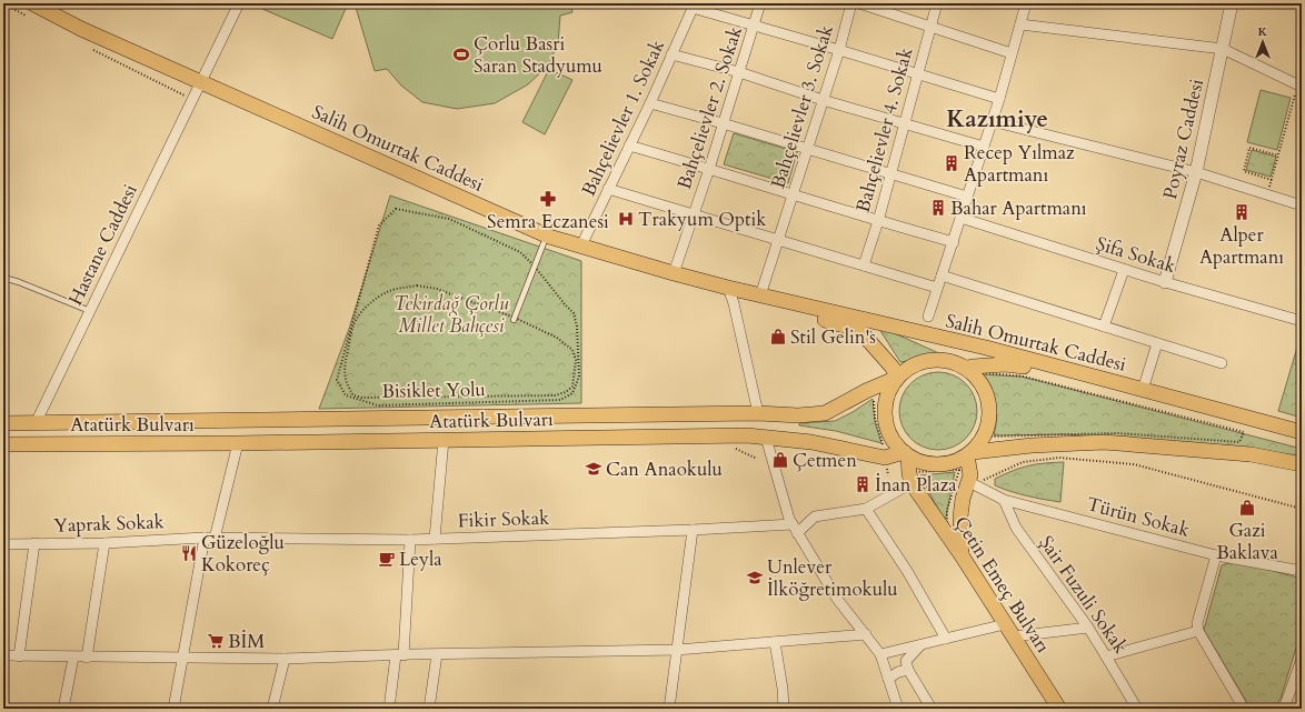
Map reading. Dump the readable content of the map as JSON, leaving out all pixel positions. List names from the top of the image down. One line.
{"streets":{"main road":["Salih Omurtak Caddesi","Atatürk Bulvarı","Çetin Emeç Bulvarı"],"street":["Bahçelievler 3. Sokak","Bahçelievler 2. Sokak","Bahçelievler 1. Sokak","Bahçelievler 4. Sokak","Poyraz Caddesi","Hastane Caddesi","Şifa Sokak","Türün Sokak","Fikir Sokak","Yaprak Sokak","Şair Fuzuli Sokak"],"path":["Bisiklet Yolu"]},"crossings":[["Bahçelievler 3. Sokak","Salih Omurtak Caddesi"],["Bahçelievler 2. Sokak","Salih Omurtak Caddesi"],["Bahçelievler 1. Sokak","Salih Omurtak Caddesi"],["Poyraz Caddesi","Şifa Sokak"],["Salih Omurtak Caddesi","Hastane Caddesi"],["Salih Omurtak Caddesi","Atatürk Bulvarı"],["Salih Omurtak Caddesi","Çetin Emeç Bulvarı"],["Hastane Caddesi","Atatürk Bulvarı"],["Atatürk Bulvarı","Çetin Emeç Bulvarı"],["Türün Sokak","Şair Fuzuli Sokak"],["Fikir Sokak","Yaprak Sokak"]],"districts":["Kazımiye"],"parks":["Tekirdağ Çorlu Millet Bahçesi"],"places":{"sports":["Çorlu Basri Saran Stadyumu"],"building":["Recep Yılmaz Apartmanı","Bahar Apartmanı","Alper Apartmanı","İnan Plaza"],"pharmacy":["Semra Eczanesi"],"hospital":["Trakyum Optik"],"shop":["Stil Gelin's","Çetmen","Gazi Baklava"],"school or university":["Can Anaokulu","Unlever İlköğretimokulu"],"restaurant":["Güzeloğlu Kokoreç"],"cafe":["Leyla"],"supermarket":["BİM"]},"north":"top"}
